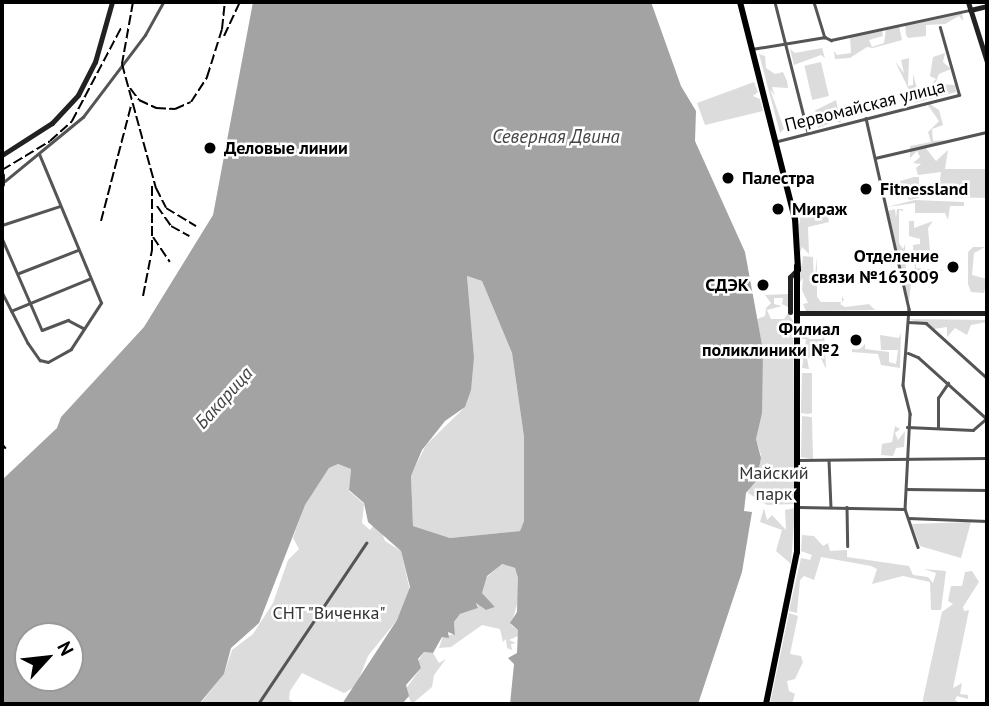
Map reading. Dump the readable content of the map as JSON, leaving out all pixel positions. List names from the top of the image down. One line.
{"streets":{"street":["Первомайская улица"]},"water":["Северная Двина","Бакарица"],"parks":["Майский парк","СНТ \"Виченка\""],"places":["Деловые линии","Палестра","Fitnessland","Мираж","Отделение связи №163009","СДЭК","Филиал поликлиники №2"],"north":"top right"}
